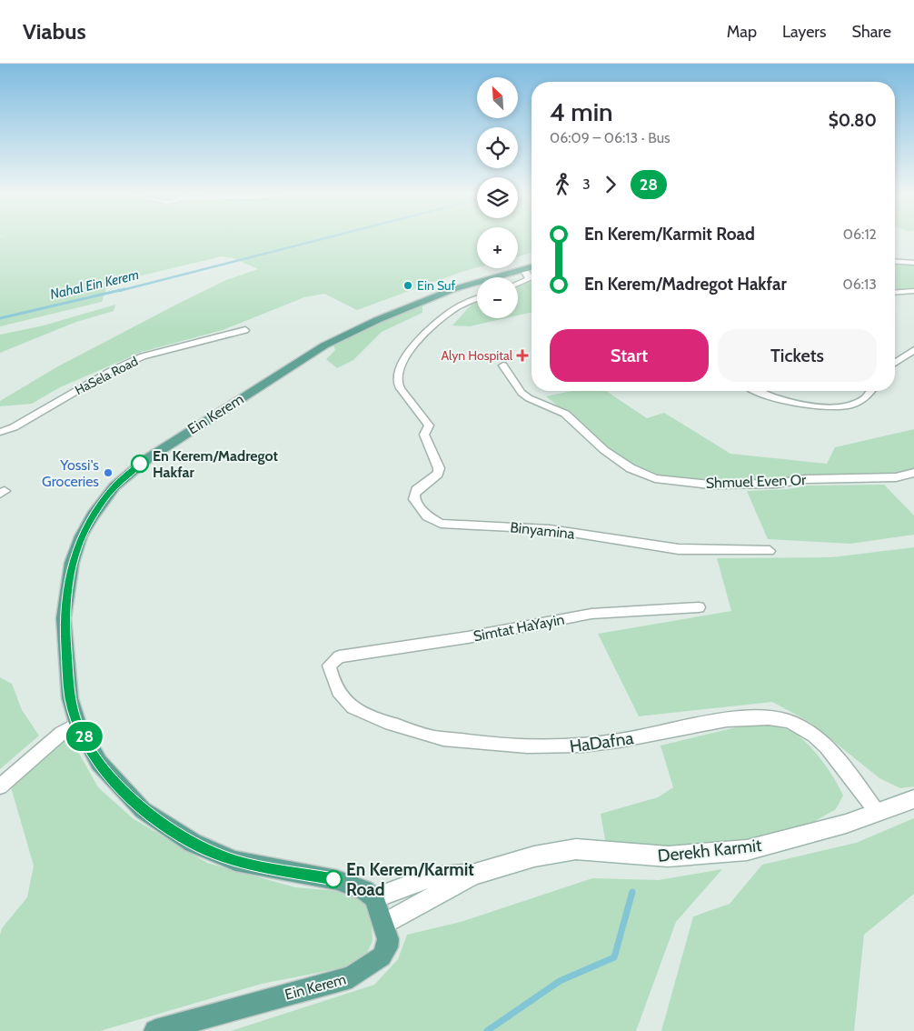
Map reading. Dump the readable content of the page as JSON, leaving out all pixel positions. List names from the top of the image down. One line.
{"streets":{"main road":["Ein Kerem"],"street":["HaSela Road","Shmuel Even Or","Binyamina","Simtat HaYayin","HaDafna","Derekh Karmit"]},"crossings":[["Ein Kerem","Derekh Karmit"],["Simtat HaYayin","HaDafna"],["HaDafna","Derekh Karmit"]],"water":["Nahal Ein Kerem"],"places":{"other":["Ein Suf","En Kerem/Madregot Hakfar","Yossi's Groceries","En Kerem/Karmit Road"],"health":["Alyn Hospital"]},"lines":["bus line 28"],"north":"top left","page":{"header":"Viabus","nav":["Map","Layers","Share"],"on_map":"28","map_buttons":["+","−"],"heading":["4 min","06:09 – 06:13 · Bus","$0.80"],"legs":["3","28"],"list":[{"name":"En Kerem/Karmit Road","value":"06:12"},{"name":"En Kerem/Madregot Hakfar","value":"06:13"}],"buttons":["Start","Tickets"]}}
